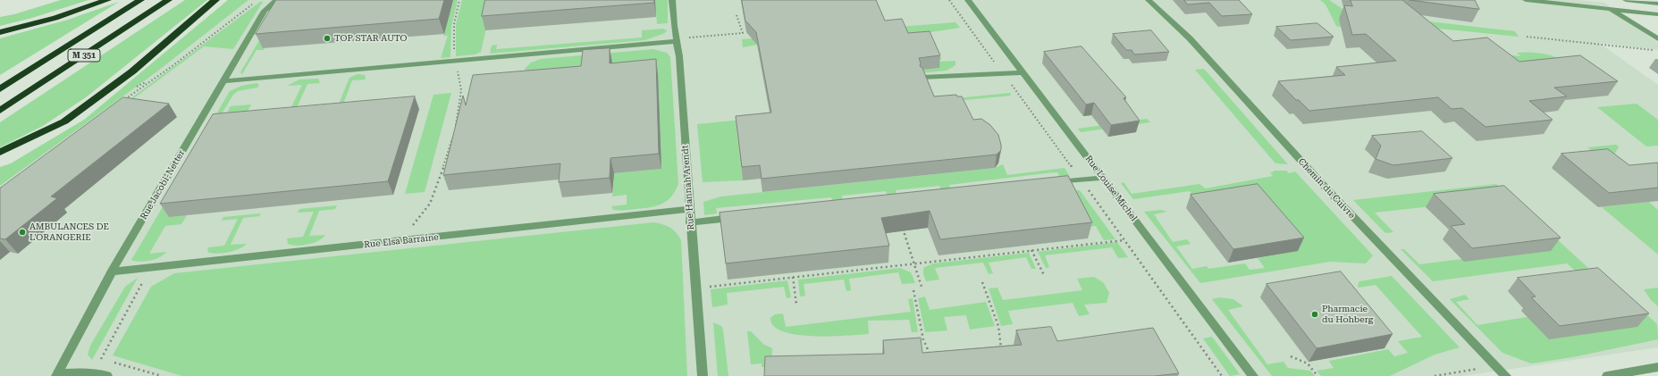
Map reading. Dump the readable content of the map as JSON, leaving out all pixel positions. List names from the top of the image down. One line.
{"streets":{"highway":["M 351"],"street":["Rue Jacobi-Netter","Rue Hannah Arendt","Rue Louise Michel","Chemin du Cuivre","Rue Elsa Barraine"]},"crossings":[["Rue Jacobi-Netter","Rue Elsa Barraine"],["Rue Hannah Arendt","Rue Elsa Barraine"]],"places":["TOP STAR AUTO","AMBULANCES DE L'ORANGERIE","Pharmacie du Hohberg"]}
